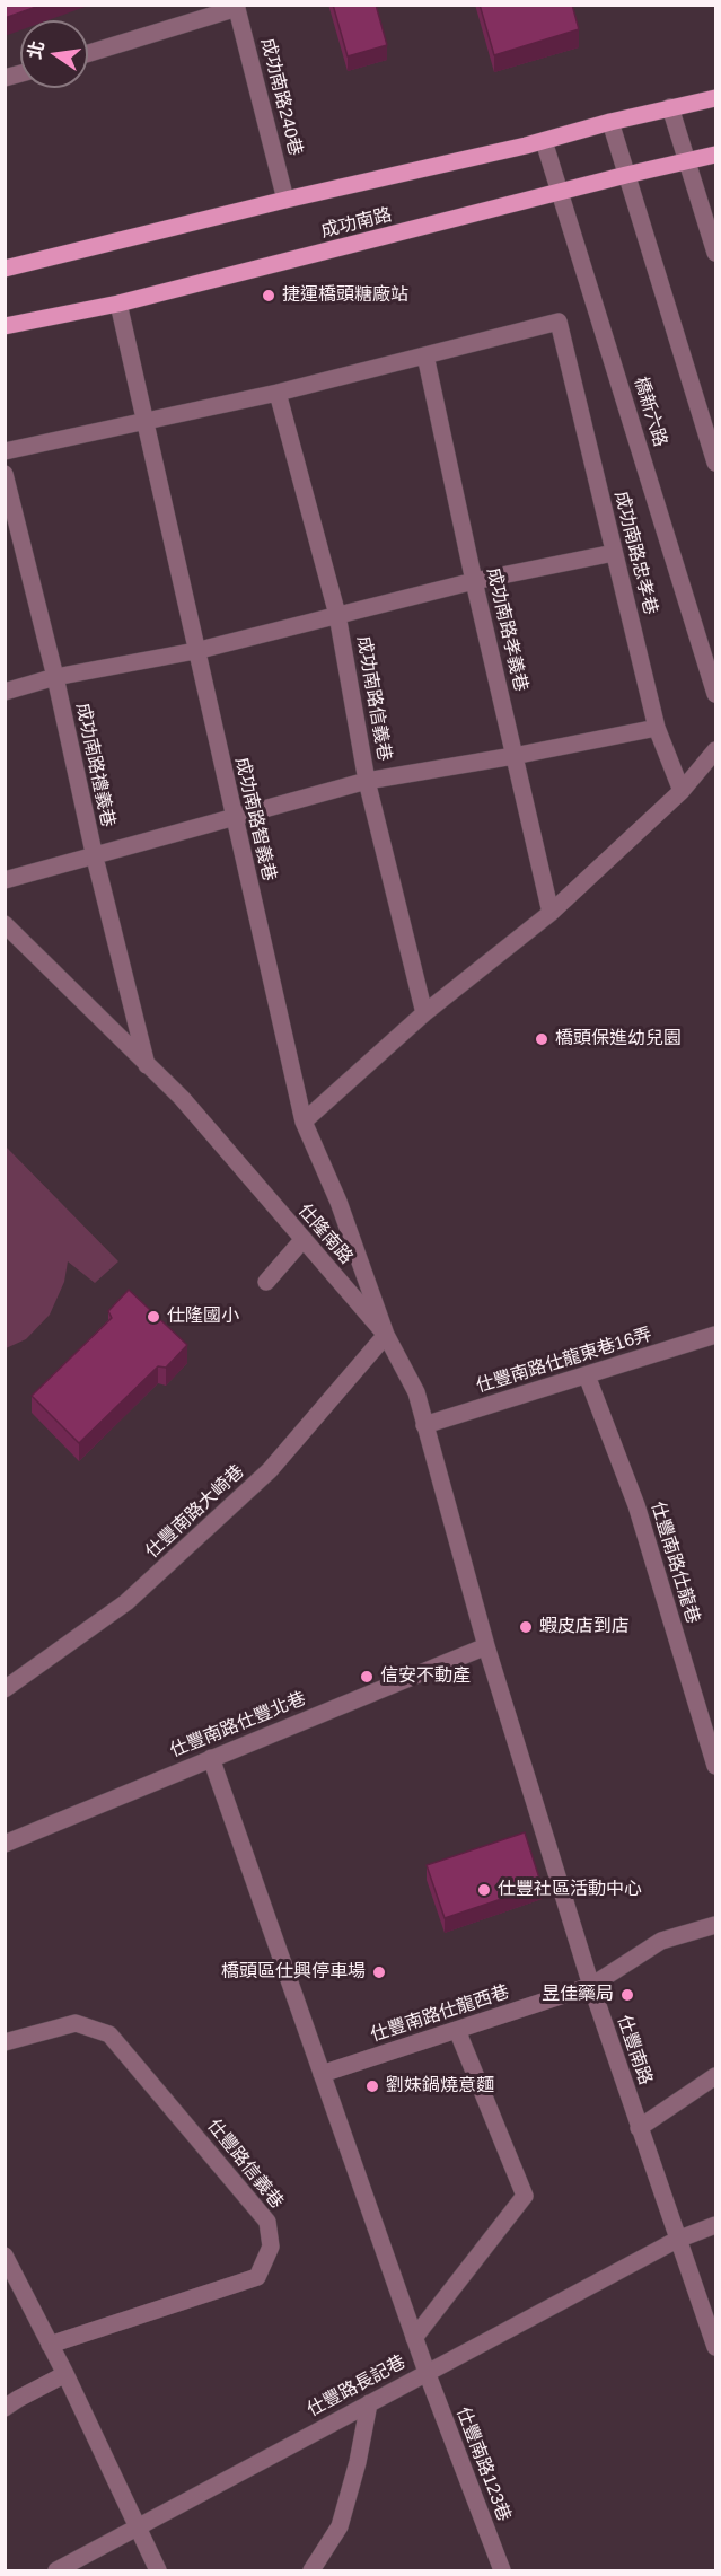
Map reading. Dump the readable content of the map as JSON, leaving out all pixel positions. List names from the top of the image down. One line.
{"streets":{"main road":["成功南路"],"street":["成功南路240巷","橋新六路","成功南路忠孝巷","成功南路孝義巷","成功南路信義巷","成功南路禮義巷","成功南路智義巷","仕隆南路","仕豐南路仕龍東巷16弄","仕豐南路大崎巷","仕豐南路仕龍巷","仕豐南路仕豐北巷","仕豐南路仕龍西巷","仕豐南路","仕豐路信義巷","仕豐路長記巷","仕豐南路123巷"]},"crossings":[["成功南路240巷","成功南路"],["成功南路","橋新六路"],["成功南路","成功南路智義巷"],["成功南路忠孝巷","成功南路孝義巷"],["成功南路禮義巷","仕隆南路"],["成功南路智義巷","仕隆南路"],["成功南路智義巷","仕豐南路大崎巷"],["仕隆南路","仕豐南路仕龍東巷16弄"],["仕隆南路","仕豐南路大崎巷"],["仕隆南路","仕豐南路仕豐北巷"],["仕隆南路","仕豐南路"],["仕豐南路仕龍東巷16弄","仕豐南路仕龍巷"],["仕豐南路仕豐北巷","仕豐南路"],["仕豐南路仕龍西巷","仕豐南路"],["仕豐南路","仕豐路長記巷"],["仕豐路長記巷","仕豐南路123巷"]],"places":["捷運橋頭糖廠站","橋頭保進幼兒園","仕隆國小","蝦皮店到店","信安不動產","仕豐社區活動中心","橋頭區仕興停車場","昱佳藥局","劉妹鍋燒意麵"],"north":"left"}
